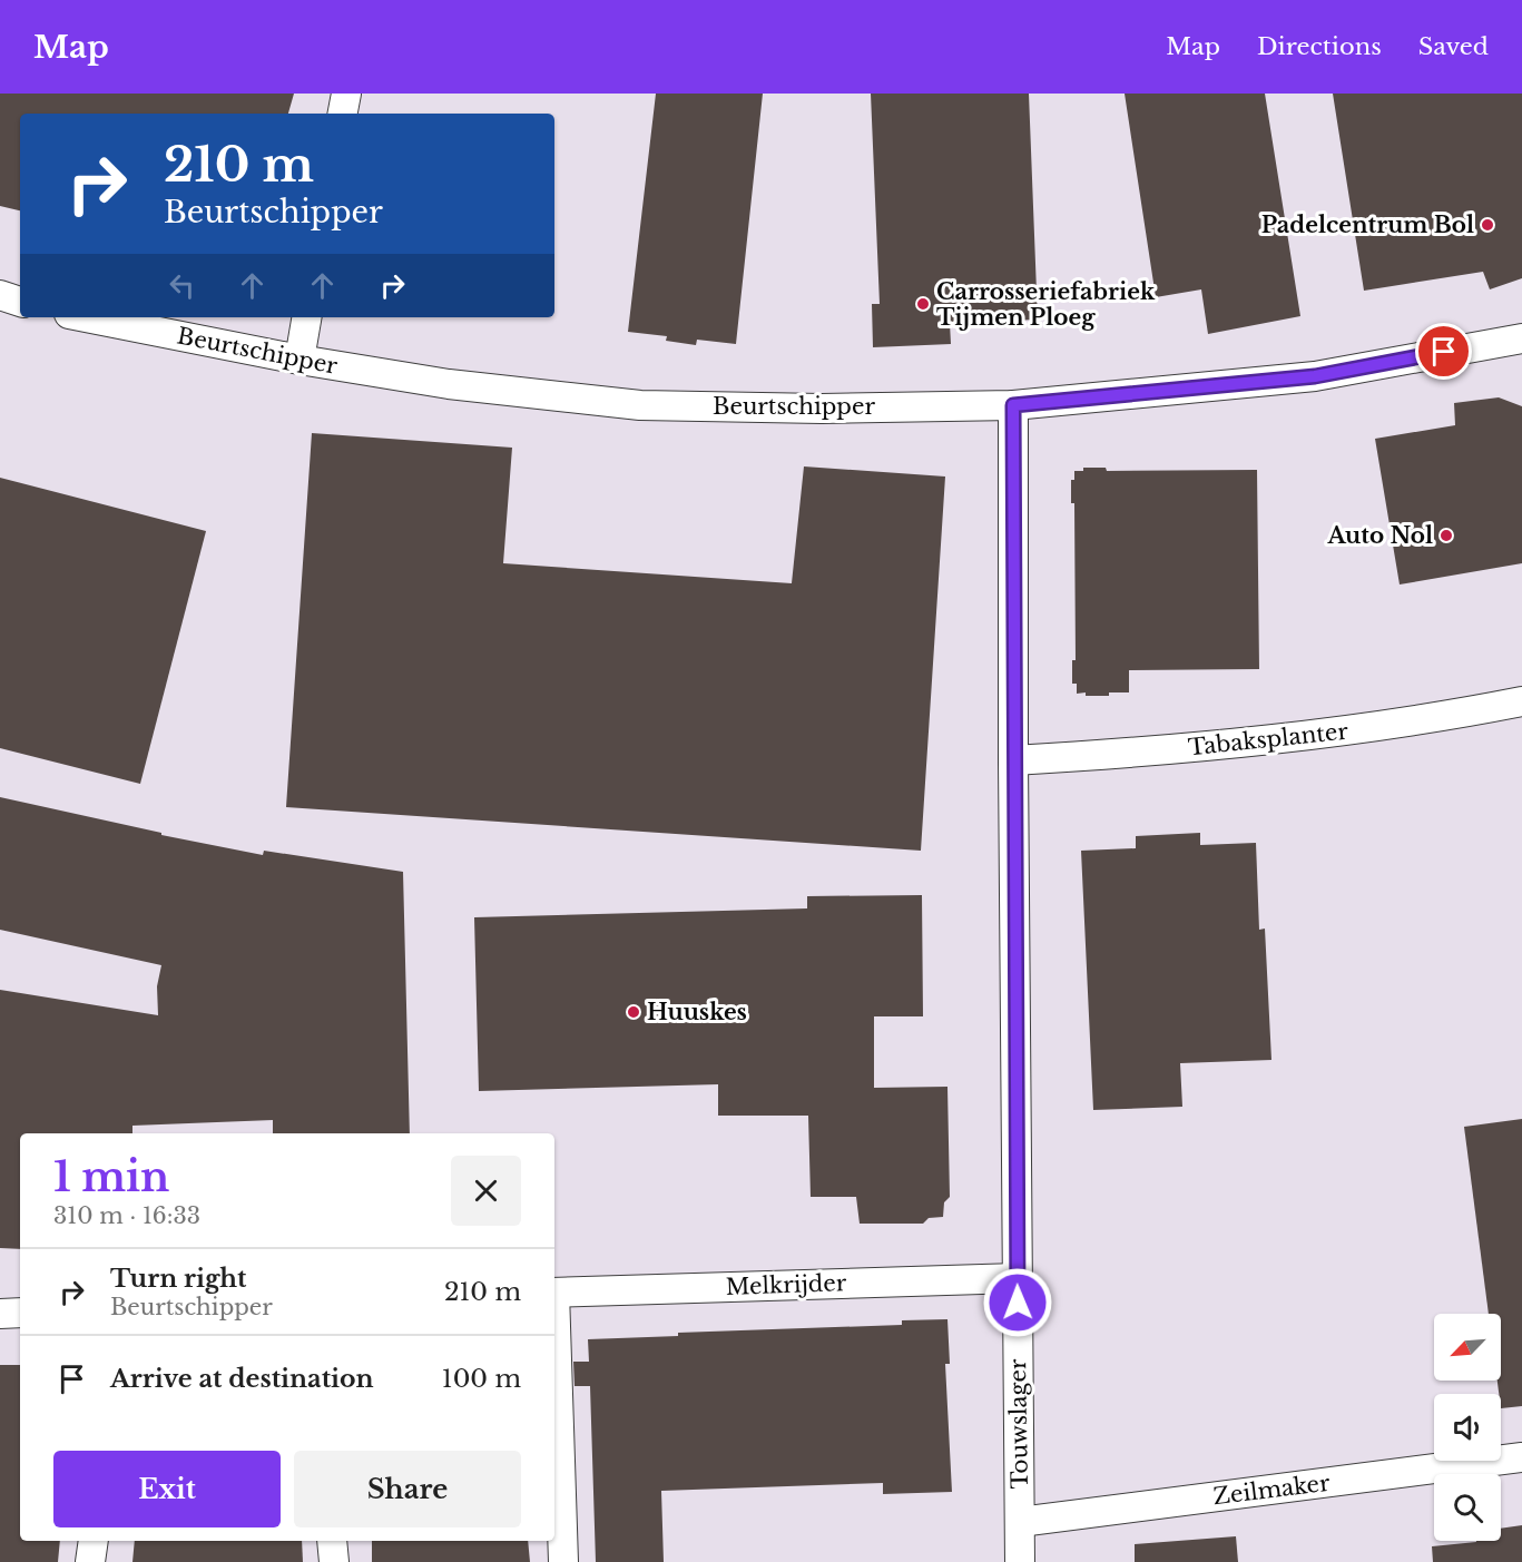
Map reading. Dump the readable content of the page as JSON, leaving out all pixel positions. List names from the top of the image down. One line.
{"streets":{"street":["Beurtschipper","Tabaksplanter","Melkrijder","Touwslager","Zeilmaker"]},"crossings":[["Beurtschipper","Touwslager"],["Tabaksplanter","Touwslager"],["Melkrijder","Touwslager"],["Touwslager","Zeilmaker"]],"places":["Padelcentrum Bol","Carrosseriefabriek Tijmen Ploeg","Auto Nol","Huuskes"],"north":"bottom left","page":{"header":"Map","nav":["Map","Directions","Saved"],"turn":["210 m","Beurtschipper"],"heading":["1 min","310 m · 16:33"],"list":[{"name":"Turn right","note":"Beurtschipper","value":"210 m"},{"name":"Arrive at destination","value":"100 m"}],"buttons":["Exit","Share"]}}
